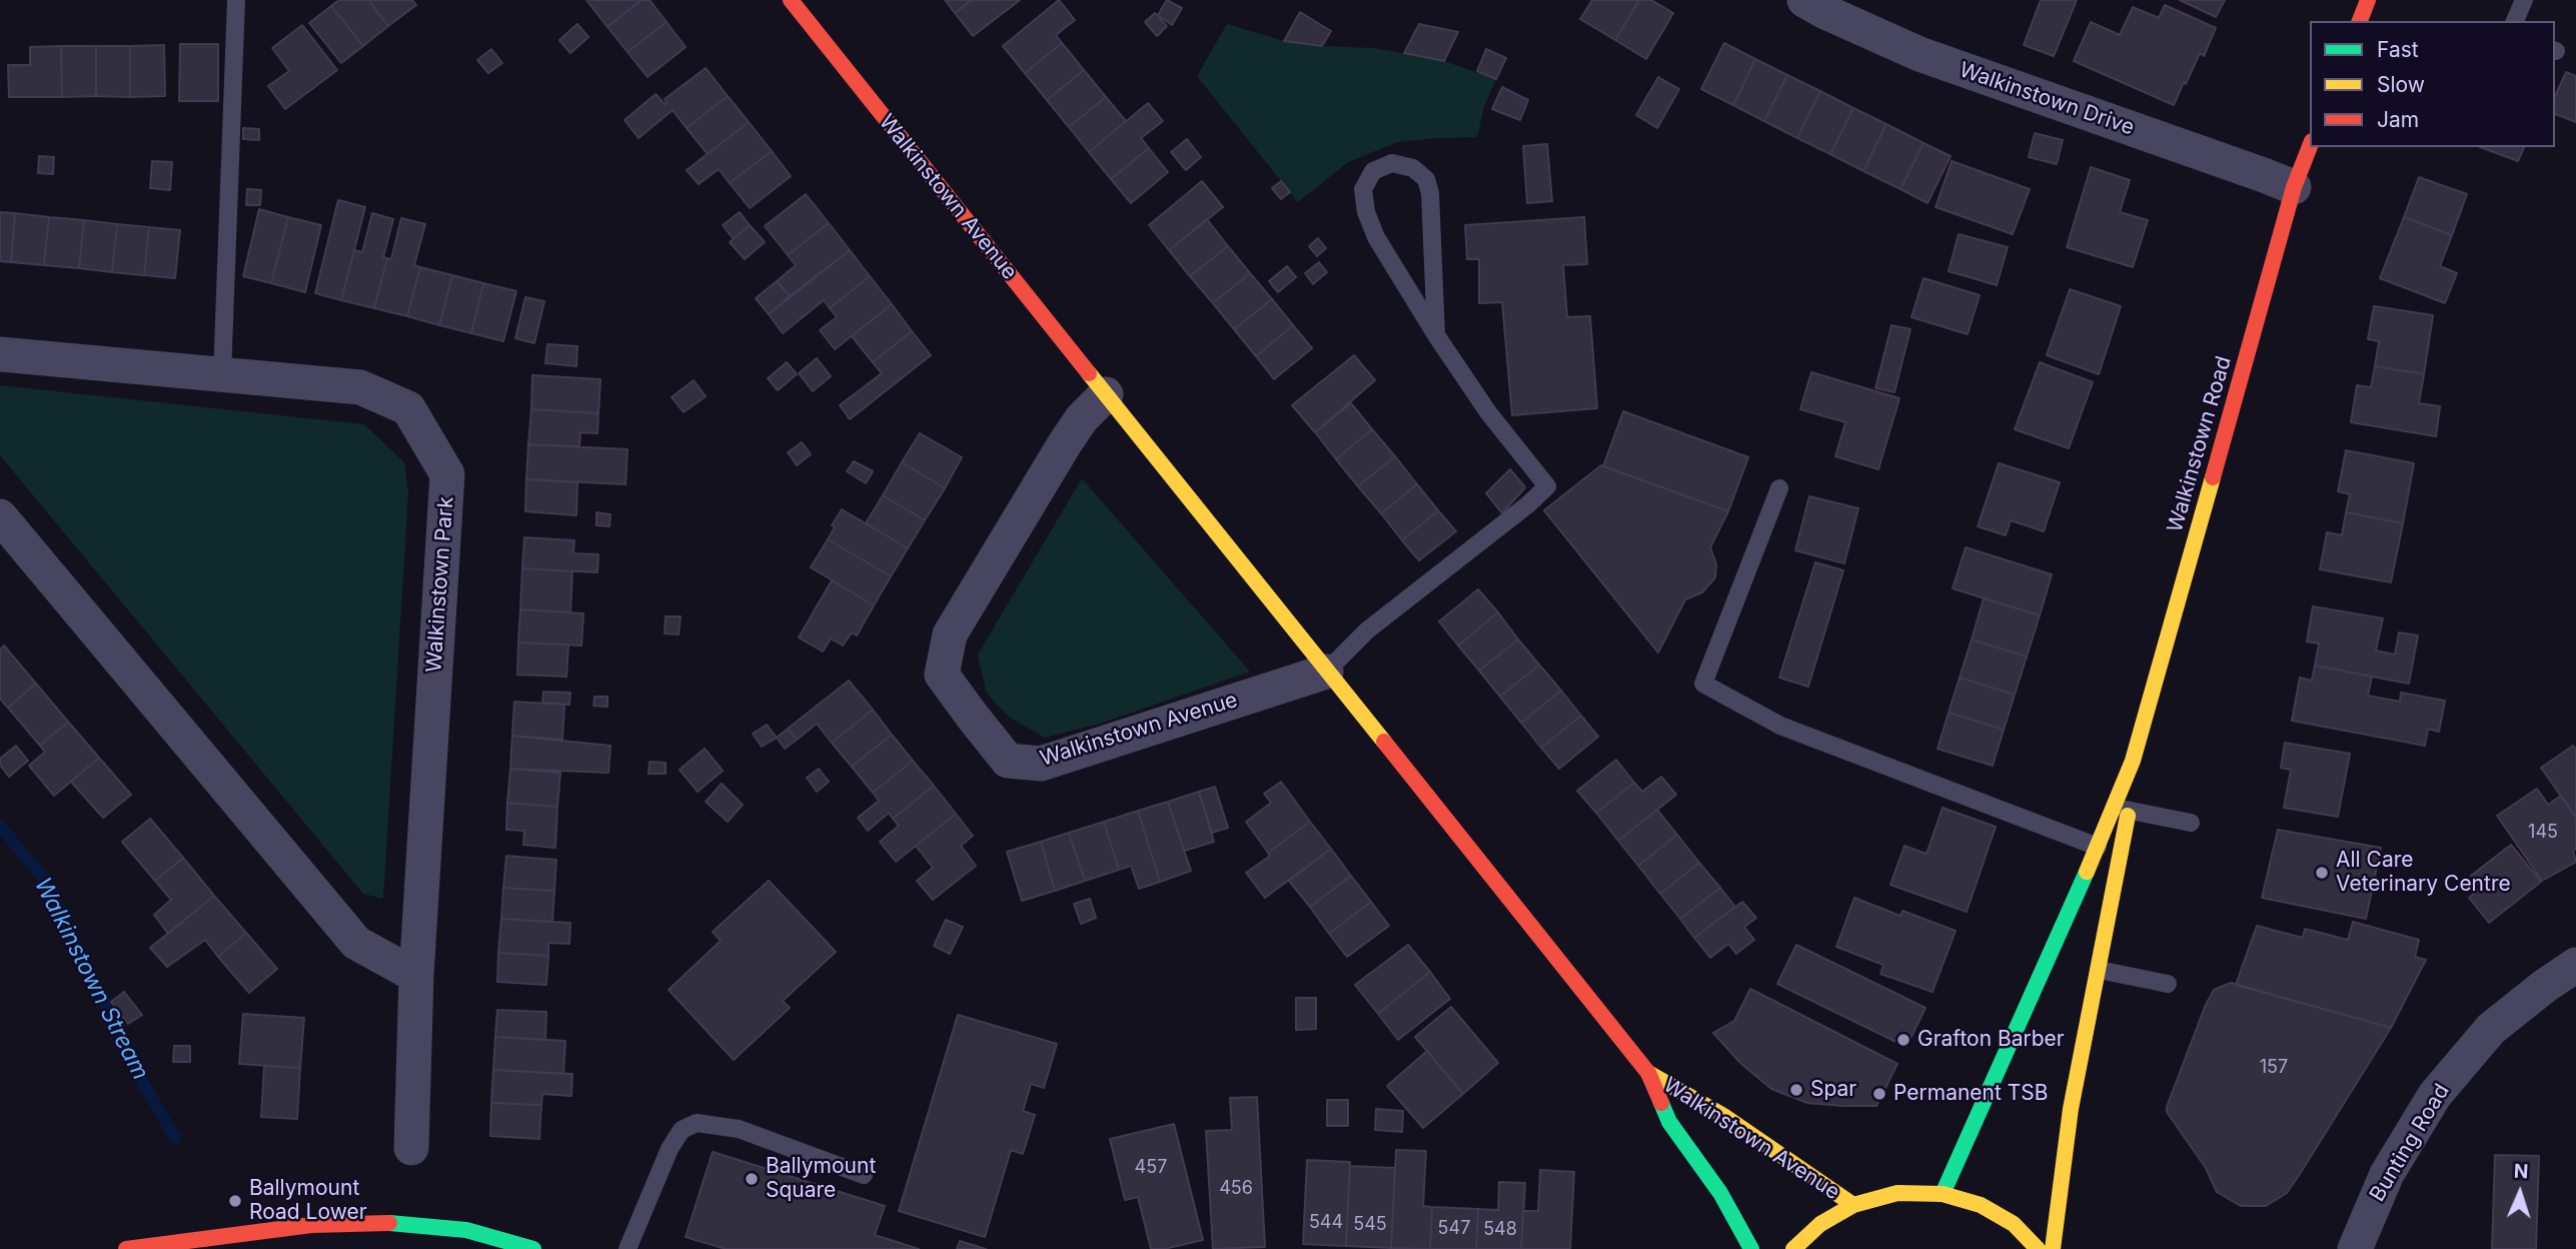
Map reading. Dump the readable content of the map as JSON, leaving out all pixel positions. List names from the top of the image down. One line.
{"streets":{"main road":["Walkinstown Avenue","Walkinstown Road"],"street":["Walkinstown Drive","Walkinstown Park","Bunting Road"]},"crossings":[["Walkinstown Drive","Walkinstown Road"]],"water":["Walkinstown Stream"],"places":["All Care Veterinary Centre","Grafton Barber","Spar","Permanent TSB","Ballymount Square","Ballymount Road Lower"],"house_numbers":["145","157","457","456","544","545","547","548"],"legend":["Fast","Slow","Jam"],"north":"top"}
